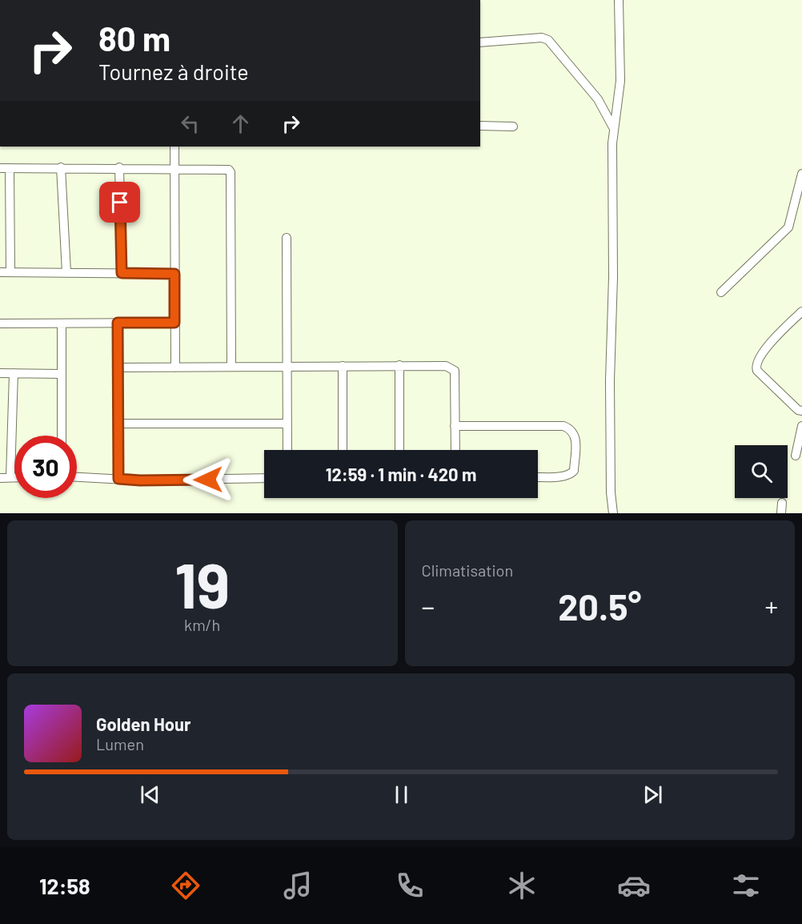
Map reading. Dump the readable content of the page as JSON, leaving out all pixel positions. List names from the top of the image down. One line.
{"page":{"turn":["80 m","Tournez à droite"],"limit":"30","trip":"12:59 · 1 min · 420 m","tile":[["19","km/h"],"Climatisation"],"heat":["−","20.5°","+"],"song":["Golden Hour","Lumen"],"tabs":"12:58"}}
